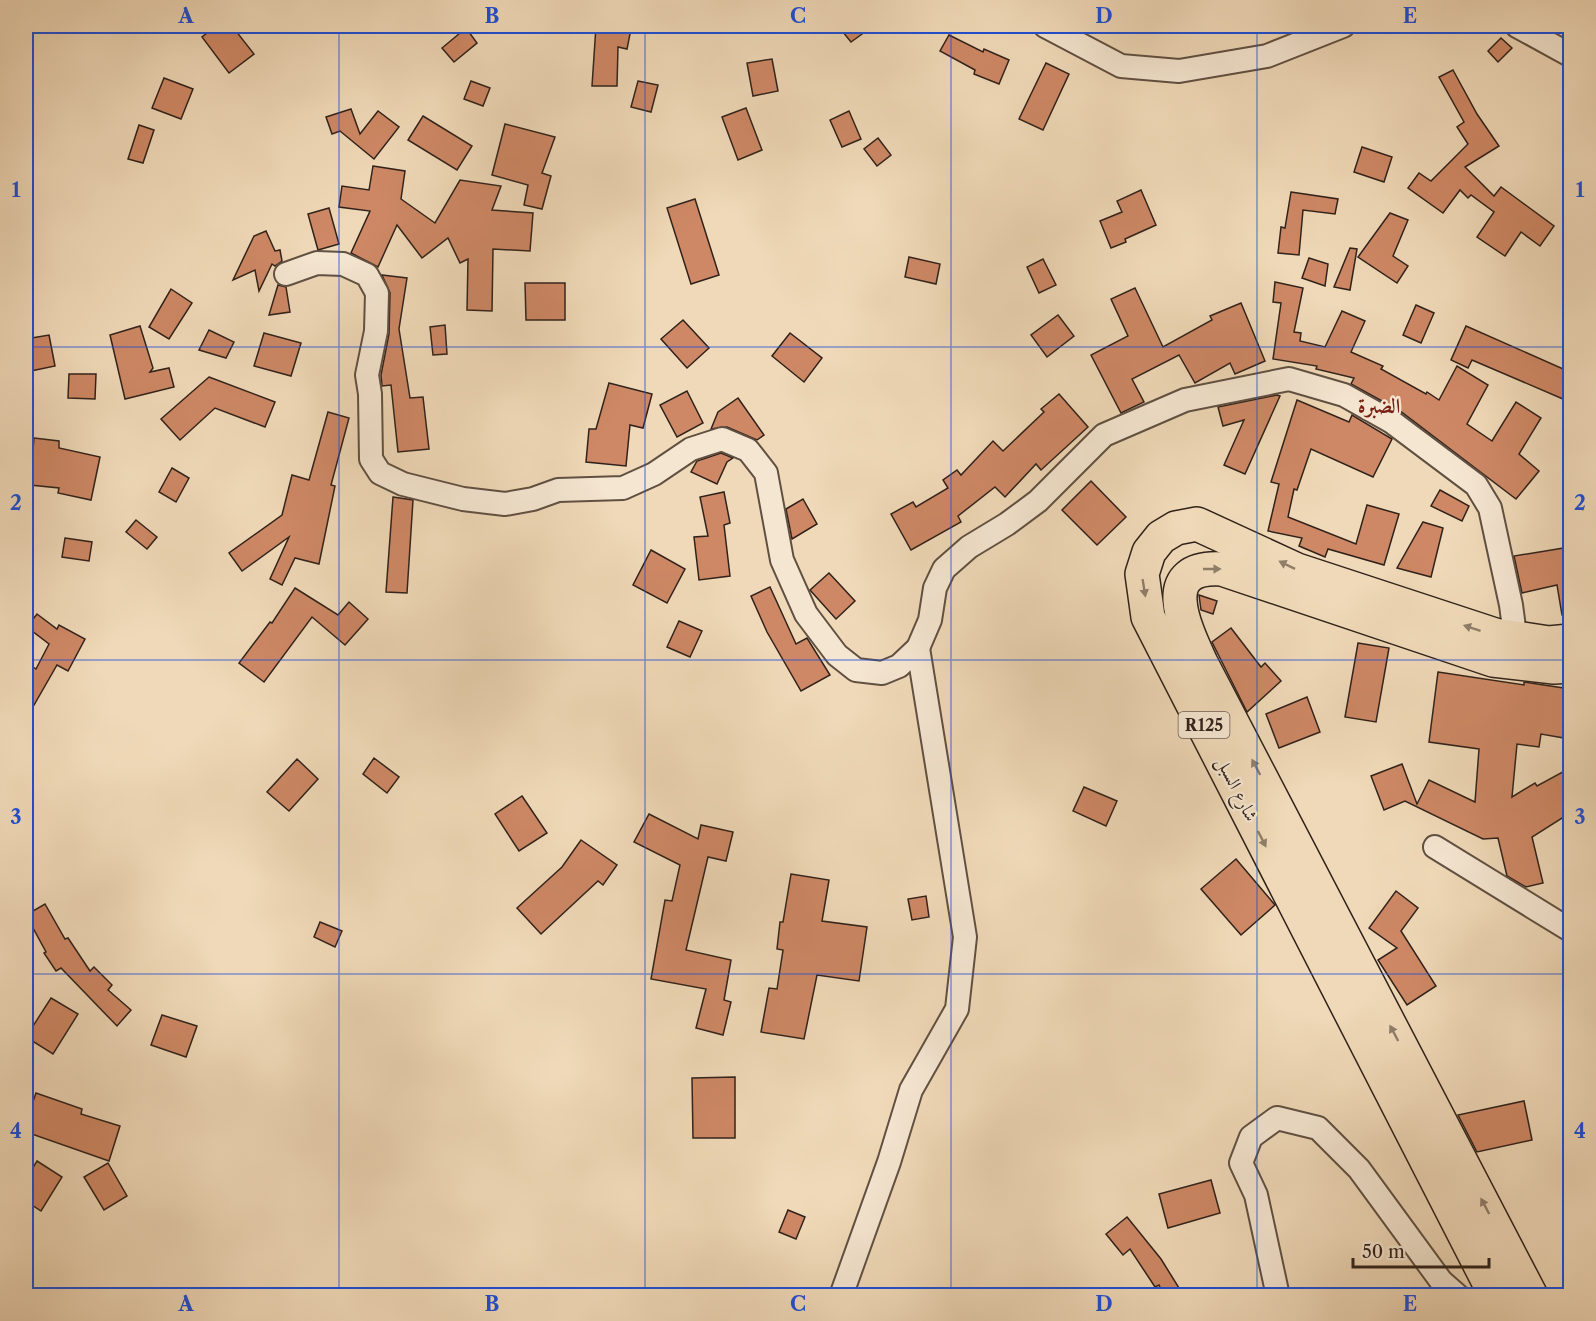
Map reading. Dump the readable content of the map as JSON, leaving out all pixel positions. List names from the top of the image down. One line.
{"streets":{"main road":["R125","شارع السبل"]},"districts":["الضبرة"],"scale_bar":"50 m","grid":{"columns":["A","B","C","D","E"],"rows":["1","2","3","4"]}}
